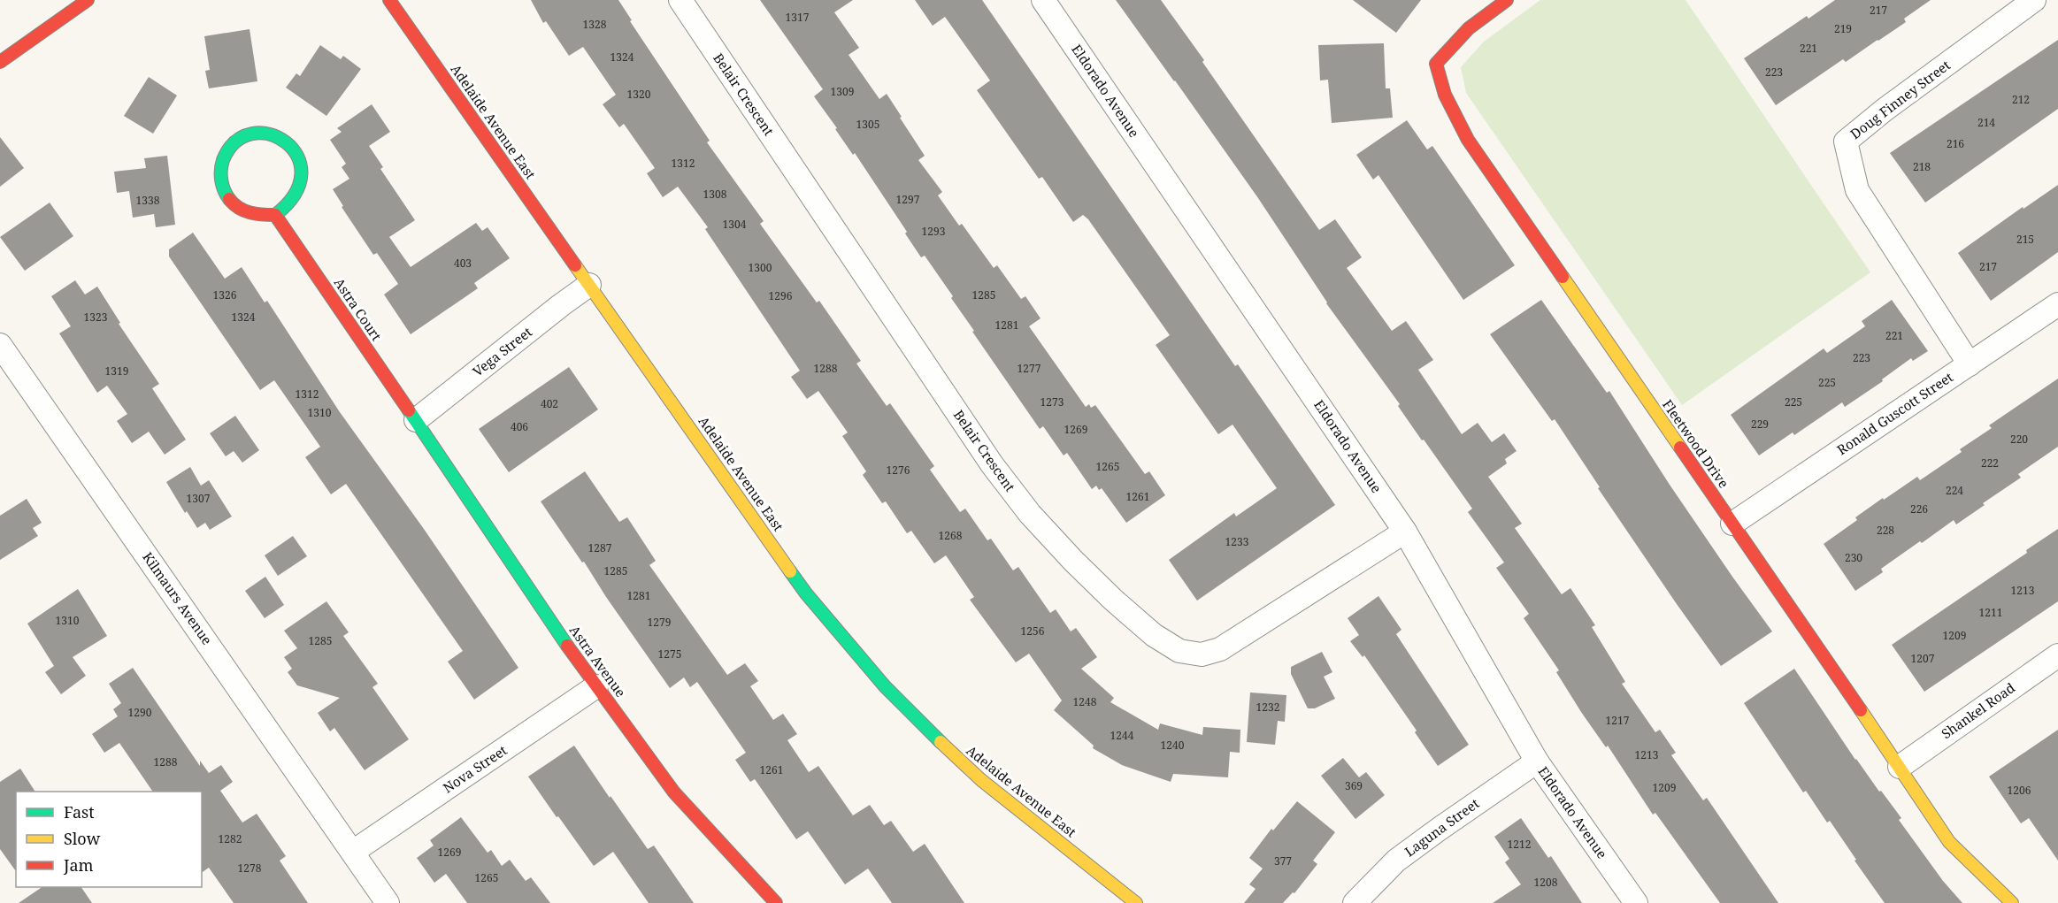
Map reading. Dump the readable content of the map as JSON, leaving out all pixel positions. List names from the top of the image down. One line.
{"streets":{"street":["Eldorado Avenue","Belair Crescent","Doug Finney Street","Adelaide Avenue East","Astra Court","Vega Street","Ronald Guscott Street","Fleetwood Drive","Kilmaurs Avenue","Astra Avenue","Shankel Road","Nova Street","Laguna Street"]},"crossings":[["Eldorado Avenue","Belair Crescent"],["Eldorado Avenue","Laguna Street"],["Doug Finney Street","Ronald Guscott Street"],["Adelaide Avenue East","Vega Street"],["Astra Court","Vega Street"],["Astra Court","Astra Avenue"],["Vega Street","Astra Avenue"],["Ronald Guscott Street","Fleetwood Drive"],["Fleetwood Drive","Shankel Road"],["Kilmaurs Avenue","Nova Street"],["Astra Avenue","Nova Street"]],"house_numbers":["217","1317","1328","219","221","1324","223","1309","1320","212","214","1305","216","1312","218","1308","1297","1338","1304","1293","215","403","217","1300","1326","1285","1296","1323","1324","1281","221","223","1288","1277","1319","225","1312","1273","225","402","1310","229","406","1269","220","222","1265","1276","224","1261","1307","226","228","1268","1233","1287","230","1285","1213","1281","1211","1310","1279","1256","1209","1285","1275","1207","1248","1232","1290","1217","1244","1240","1213","1288","1261","369","1209","1206","1282","1212","1269","377","1278","1265","1208"],"legend":["Fast","Slow","Jam"]}
